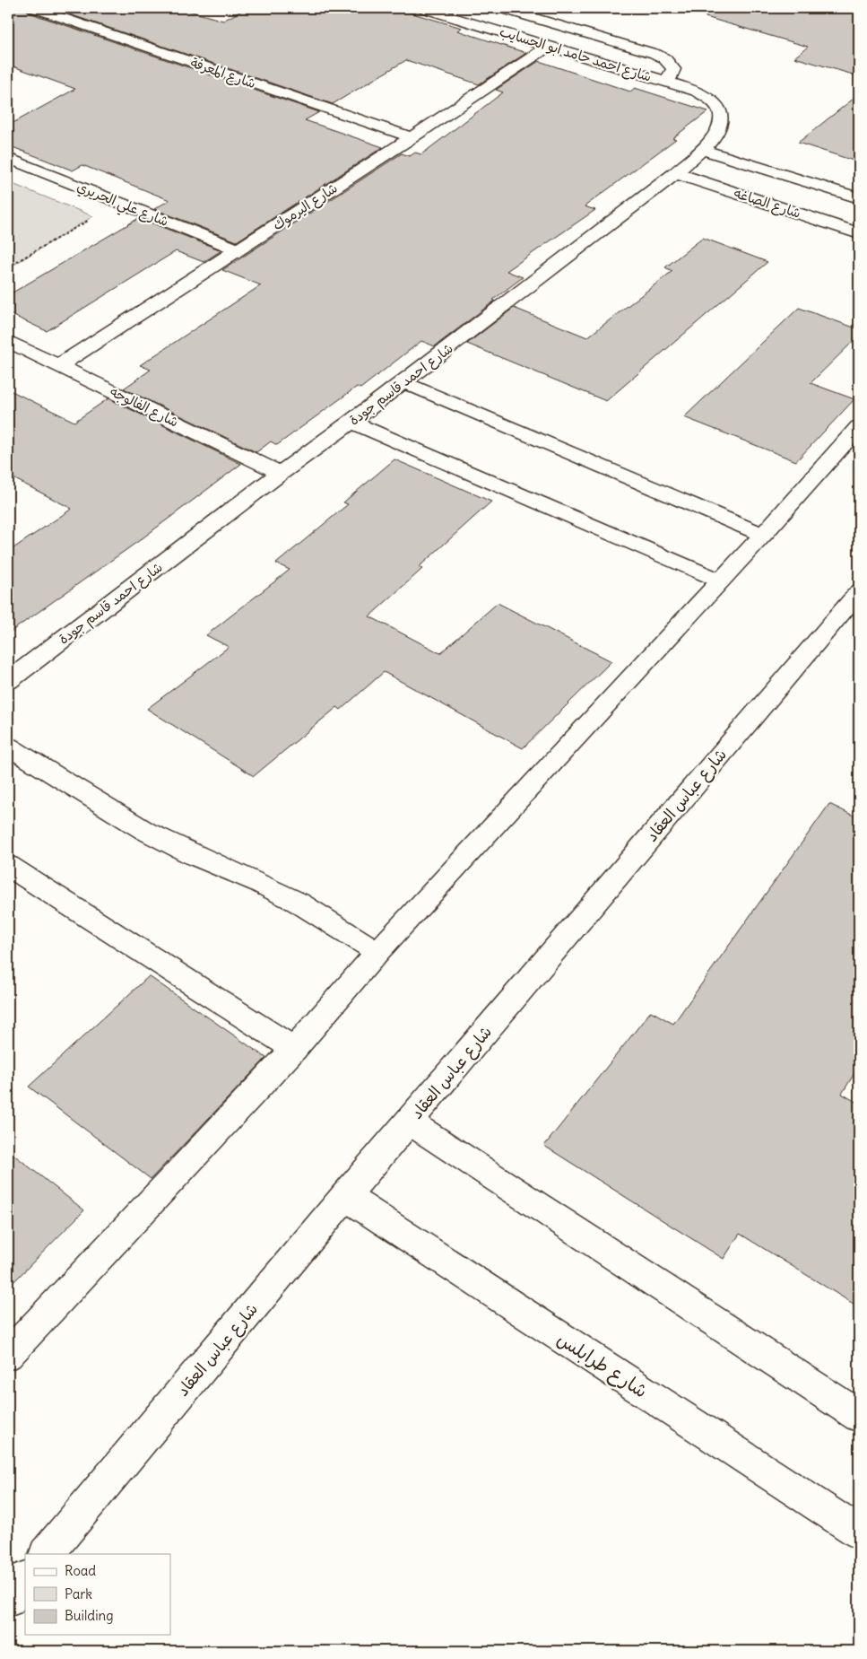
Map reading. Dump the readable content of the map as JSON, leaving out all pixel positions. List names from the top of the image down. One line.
{"streets":{"street":["شارع احمد حامد ابو الحسايب","شارع المعرفة","شارع الصاغه","شارع علي الحريري","شارع اليرموك","شارع احمد قاسم جودة","شارع الفالوجه","شارع عباس العقاد","شارع طرابلس"]},"crossings":[["شارع احمد حامد ابو الحسايب","شارع اليرموك"],["شارع احمد حامد ابو الحسايب","شارع احمد قاسم جودة"],["شارع المعرفة","شارع اليرموك"],["شارع الصاغه","شارع احمد قاسم جودة"],["شارع علي الحريري","شارع اليرموك"],["شارع اليرموك","شارع الفالوجه"],["شارع احمد قاسم جودة","شارع الفالوجه"],["شارع عباس العقاد","شارع طرابلس"]],"legend":["Road","Park","Building"]}
